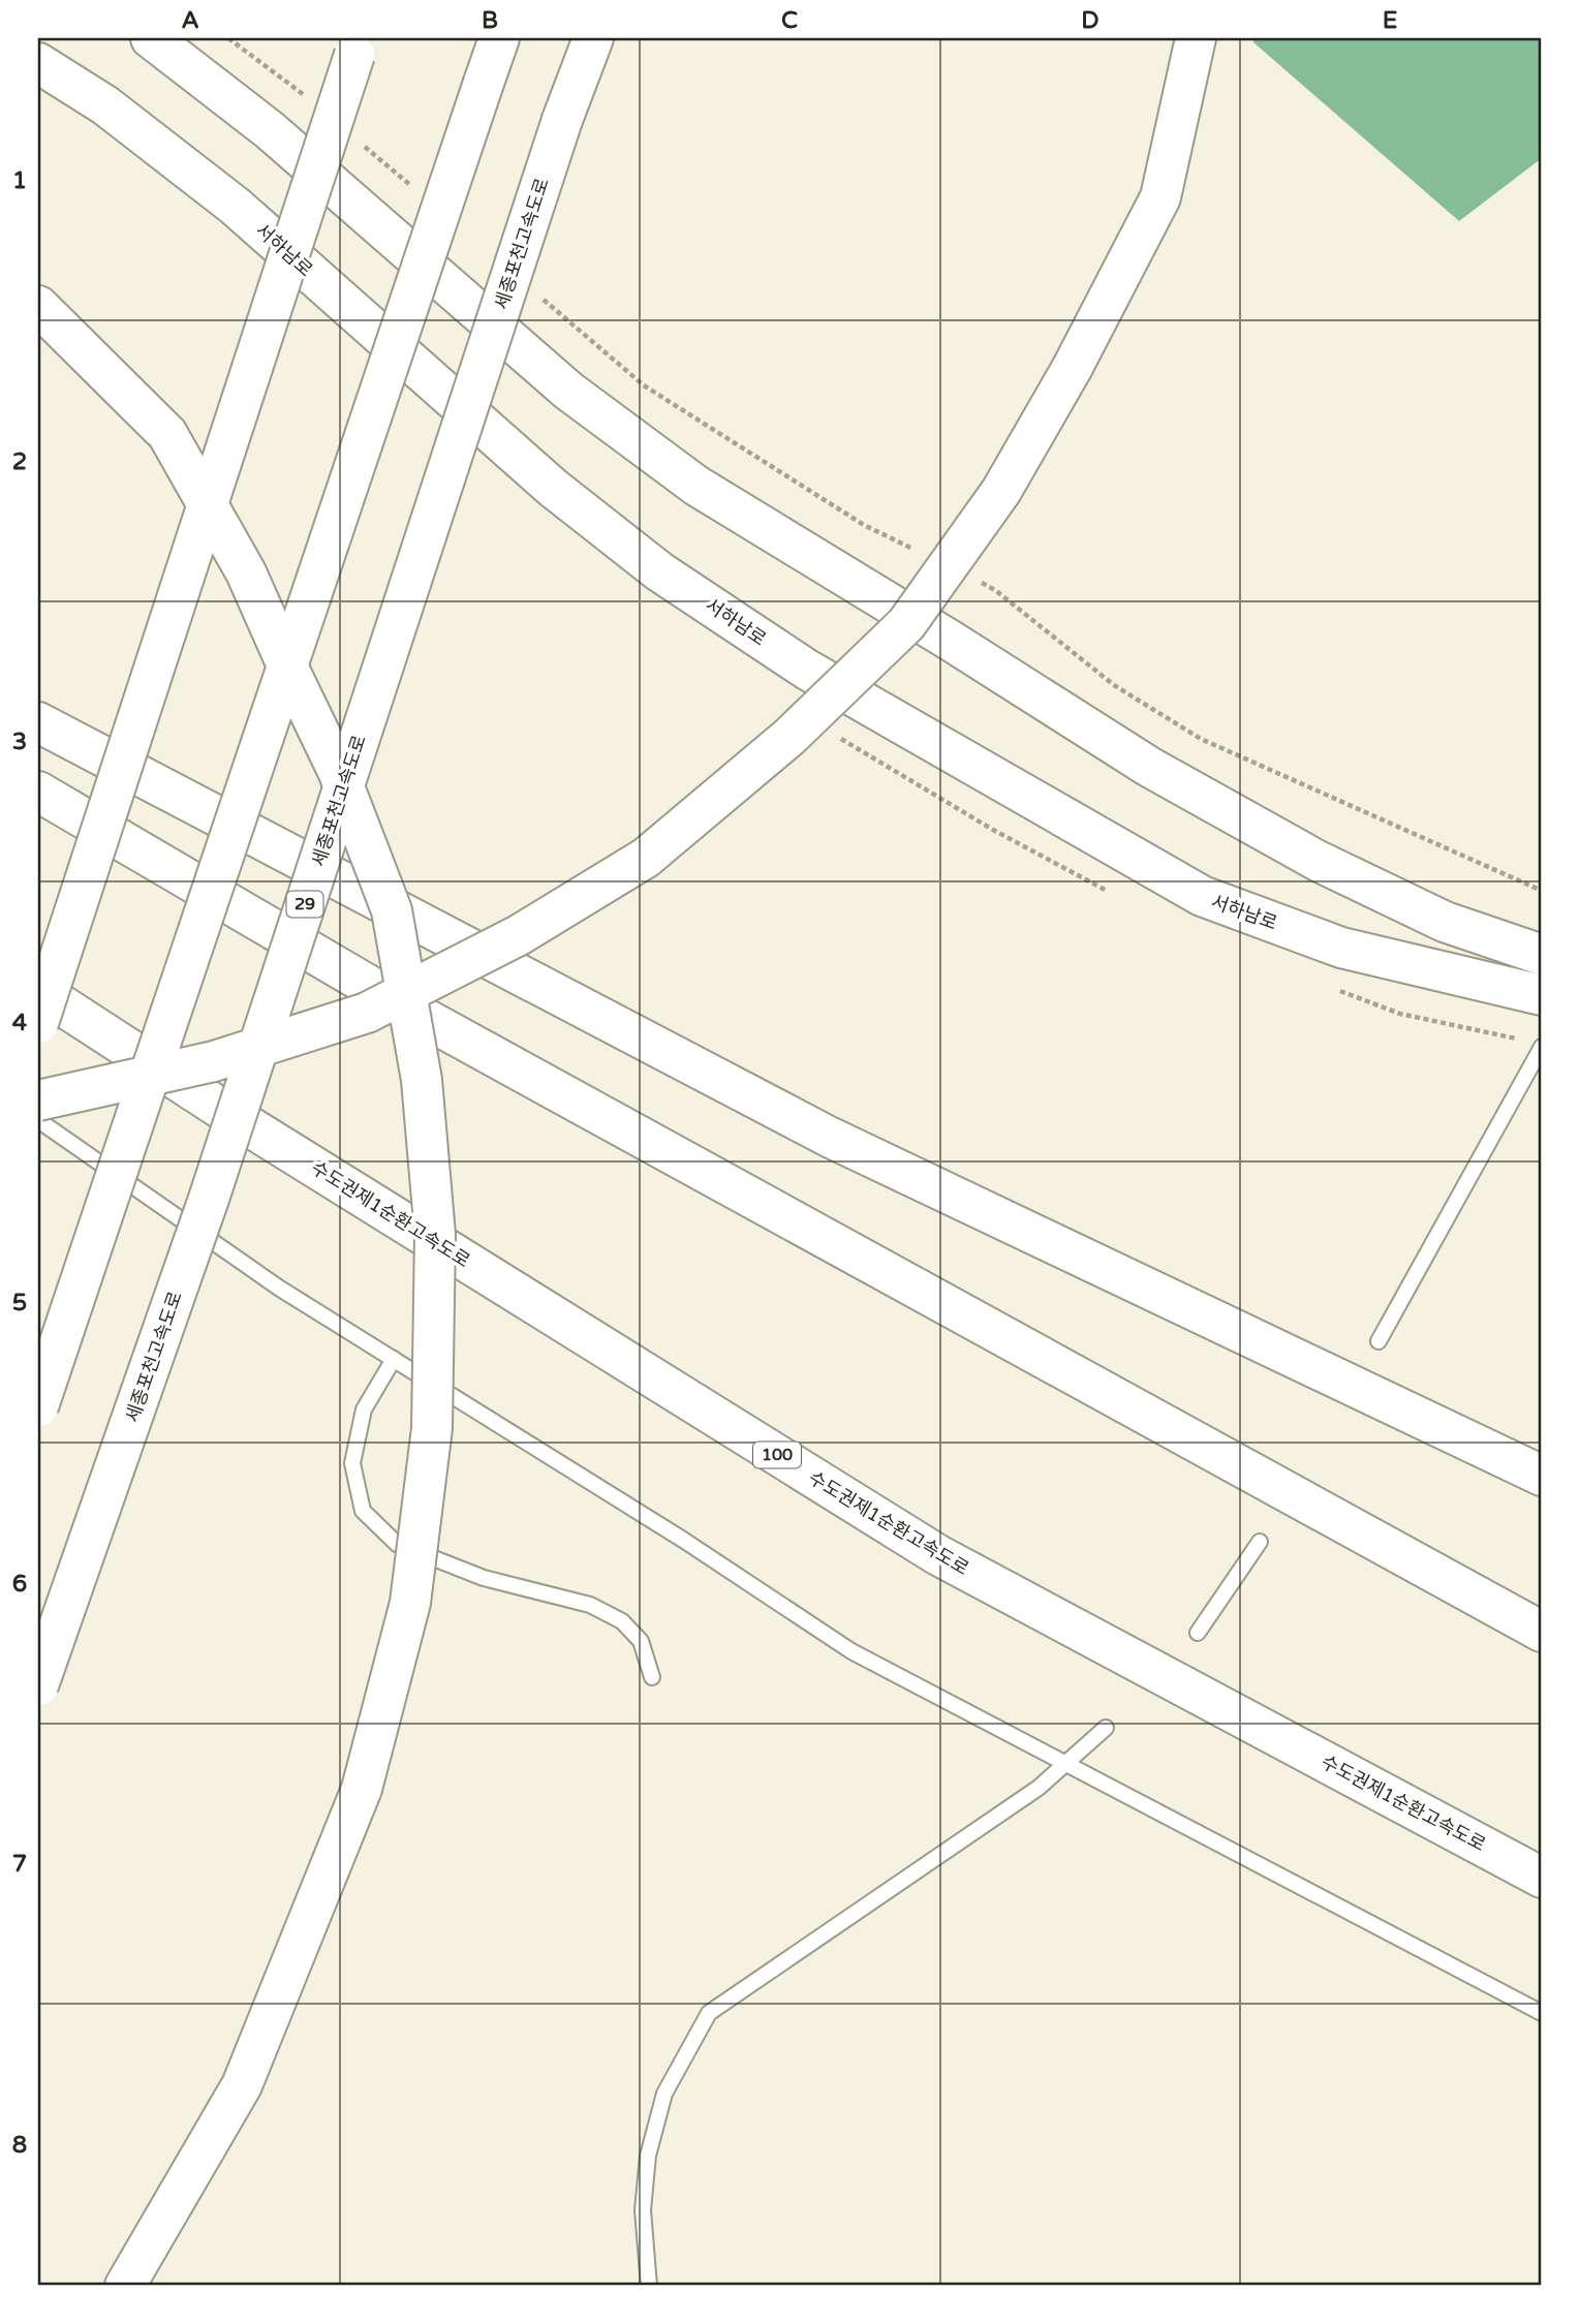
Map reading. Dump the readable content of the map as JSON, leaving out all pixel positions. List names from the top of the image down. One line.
{"streets":{"main road":["세종포천고속도로","서하남로","29","수도권제1순환고속도로","100"]},"grid":{"columns":["A","B","C","D","E"],"rows":["1","2","3","4","5","6","7","8"]}}
